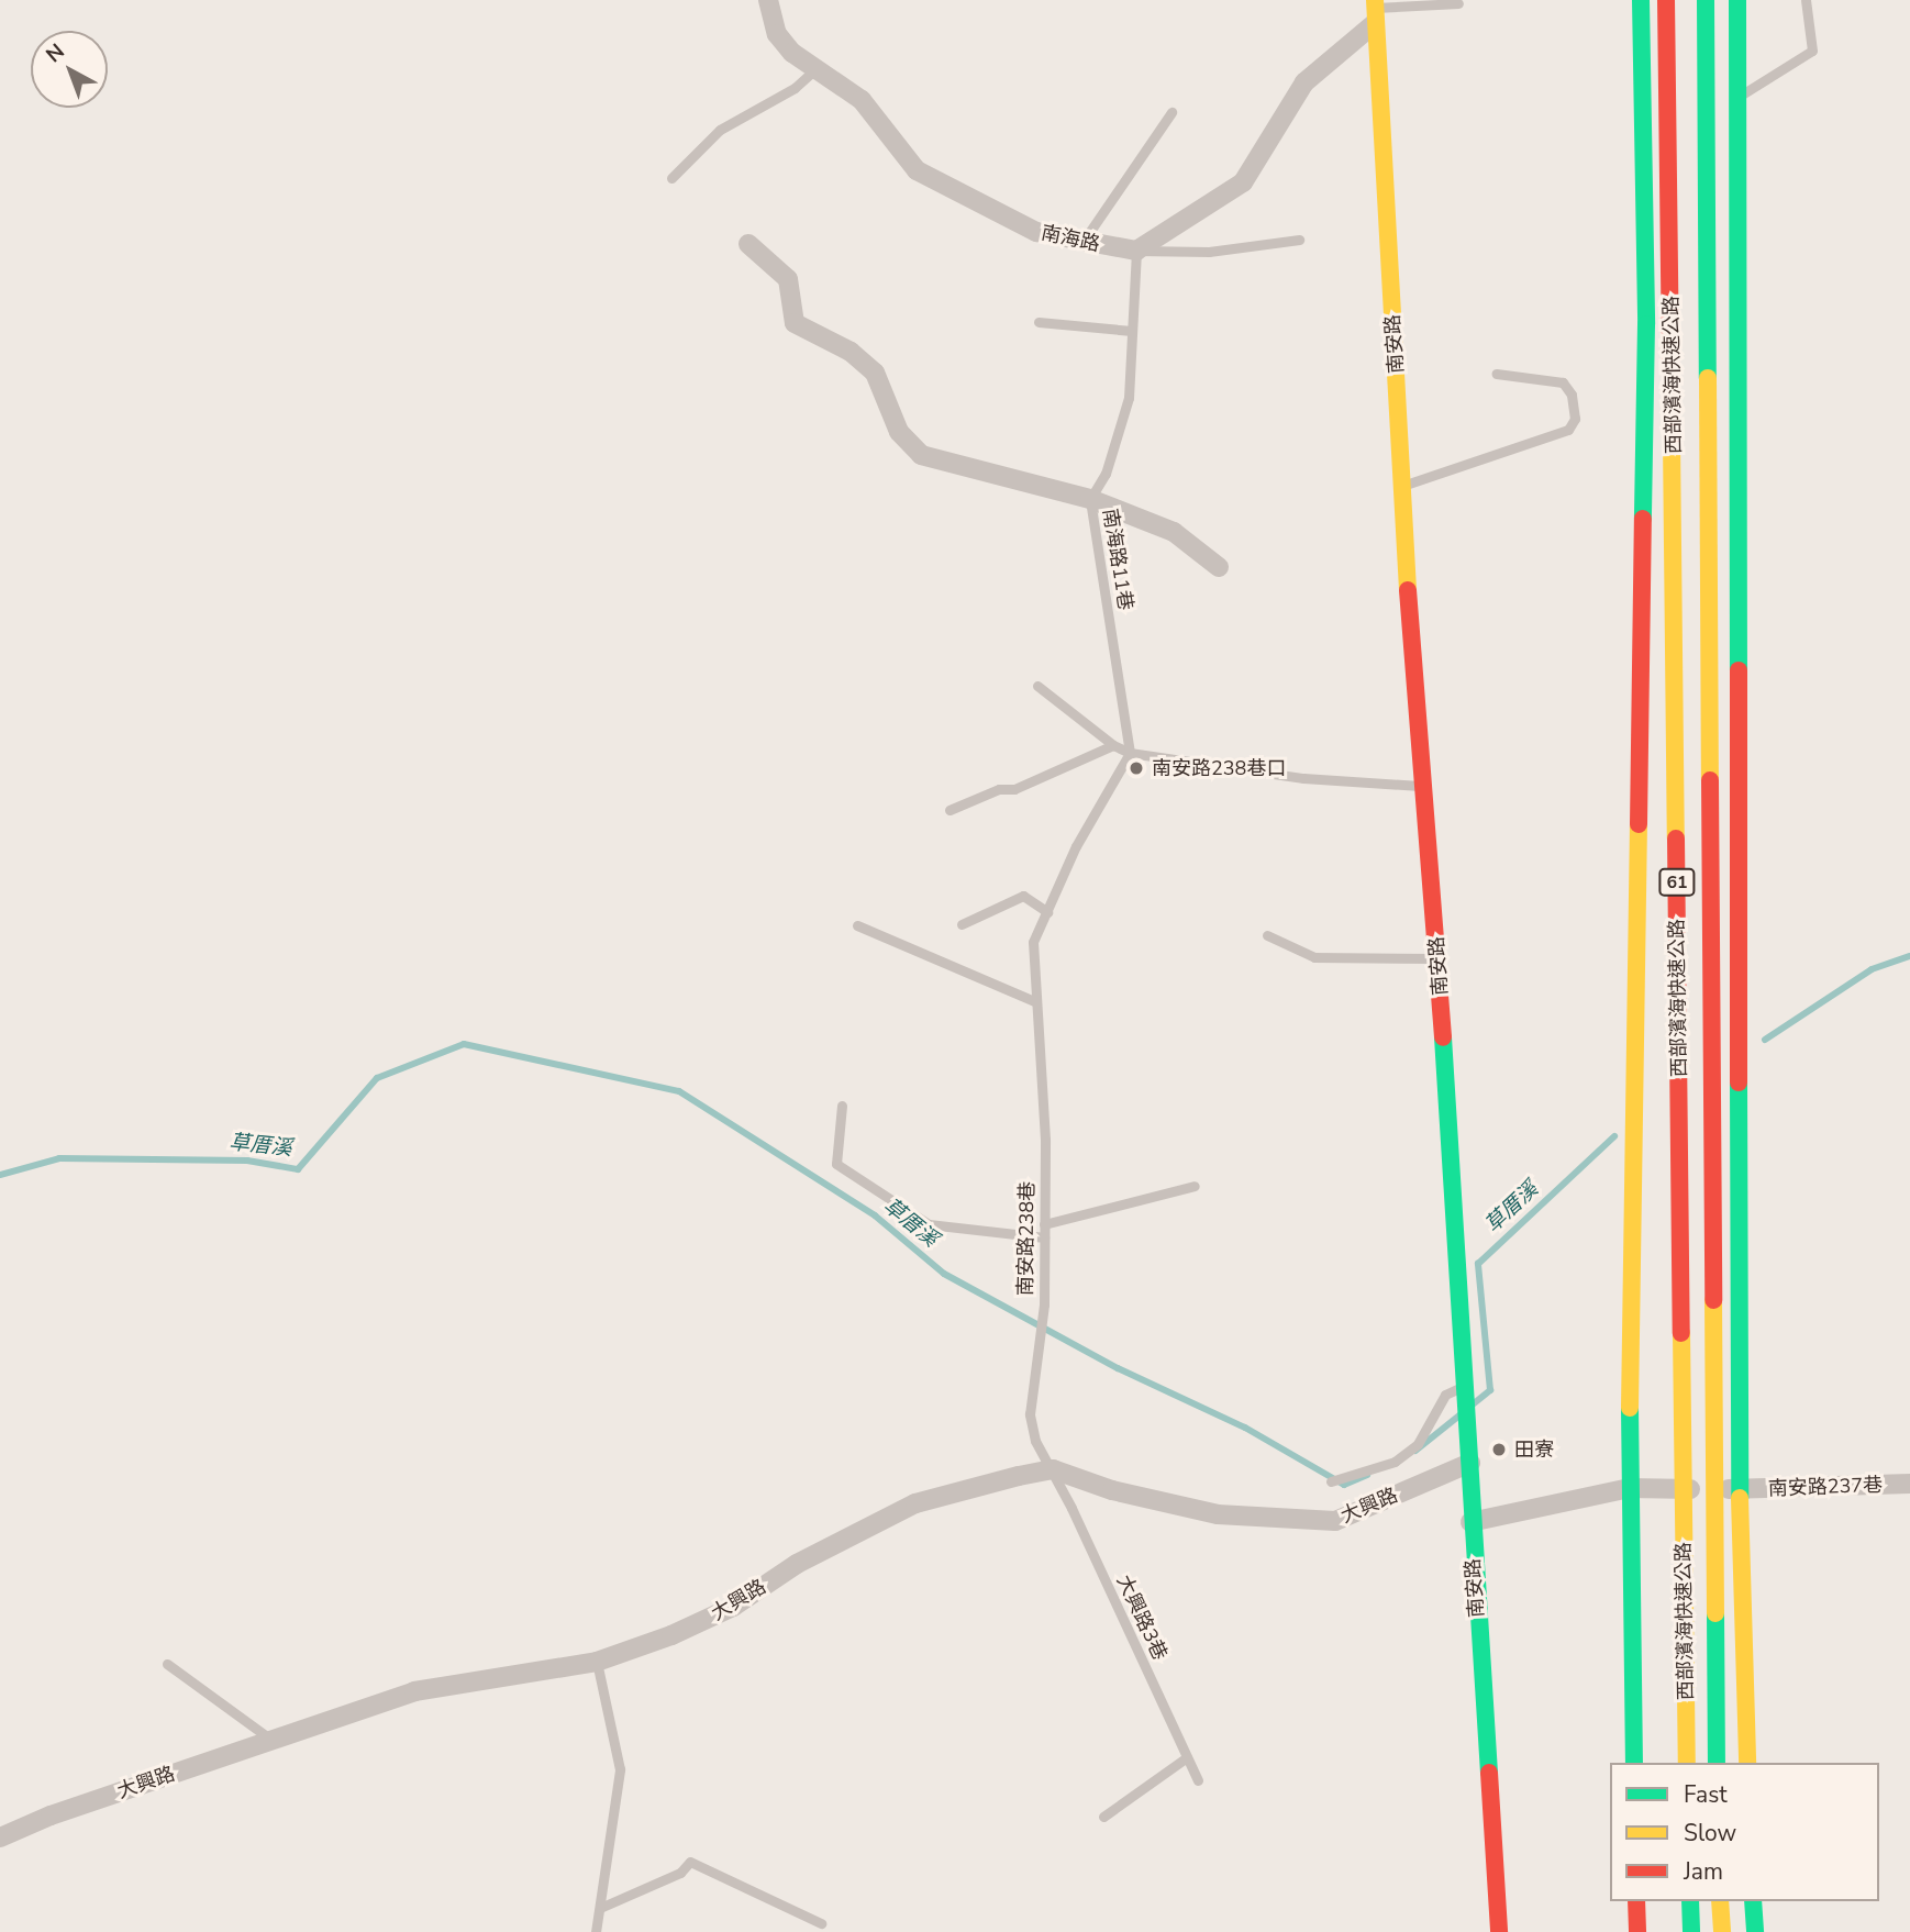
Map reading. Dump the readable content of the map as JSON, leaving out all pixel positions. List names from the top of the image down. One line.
{"streets":{"main road":["南安路","西部濱海快速公路","61"],"street":["南海路","南安路237巷","大興路"],"lane":["南海路11巷","南安路238巷","大興路3巷"]},"crossings":[["南海路","南海路11巷"],["南安路","南安路237巷"],["南安路","大興路"],["南海路11巷","南安路238巷"],["南安路238巷","大興路"],["南安路238巷","大興路3巷"],["大興路","大興路3巷"]],"water":["草厝溪"],"places":["南安路238巷口","田寮"],"legend":["Fast","Slow","Jam"],"north":"top left"}
